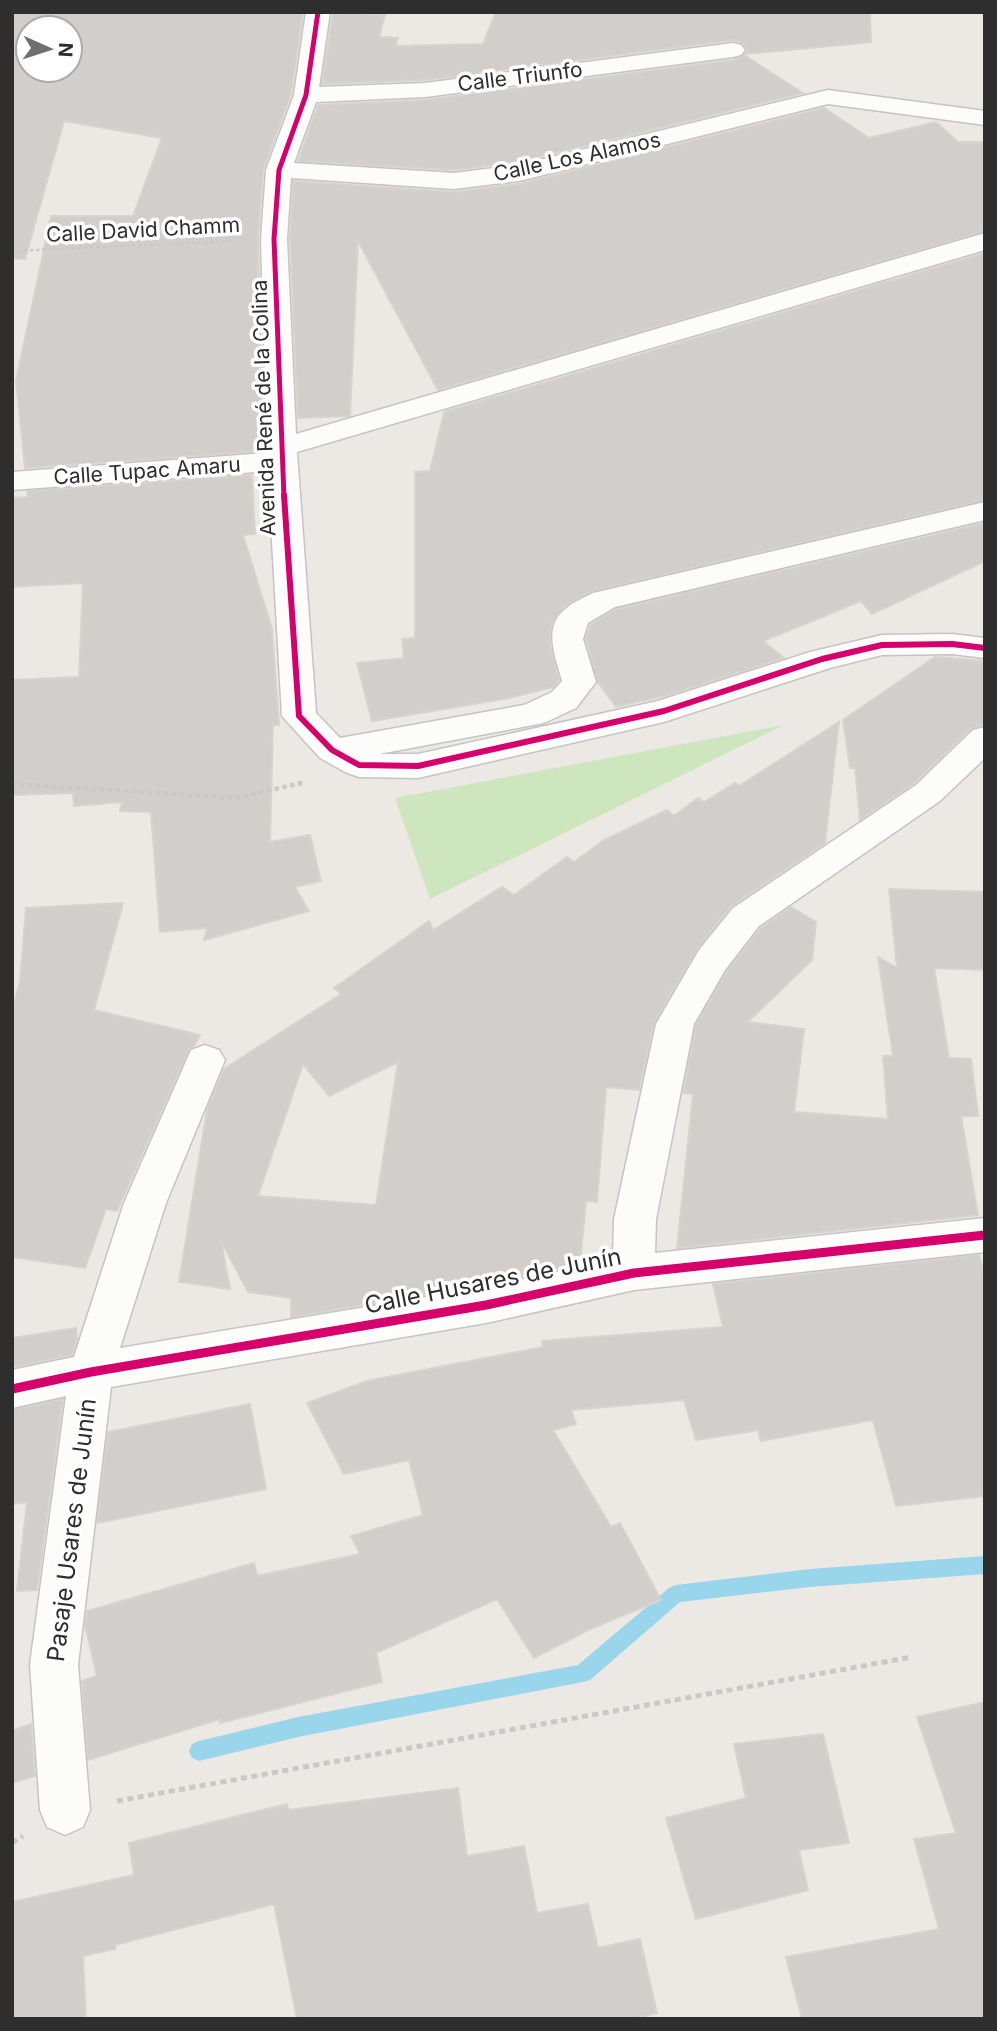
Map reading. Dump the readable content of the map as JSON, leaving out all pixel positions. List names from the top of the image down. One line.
{"streets":{"street":["Calle Triunfo","Calle Los Alamos","Avenida René de la Colina","Calle Tupac Amaru","Calle Husares de Junín","Pasaje Usares de Junín"],"path":["Calle David Chamm"]},"crossings":[["Calle Triunfo","Avenida René de la Colina"],["Calle Los Alamos","Avenida René de la Colina"],["Calle David Chamm","Avenida René de la Colina"],["Avenida René de la Colina","Calle Tupac Amaru"],["Calle Husares de Junín","Pasaje Usares de Junín"]],"north":"right"}
